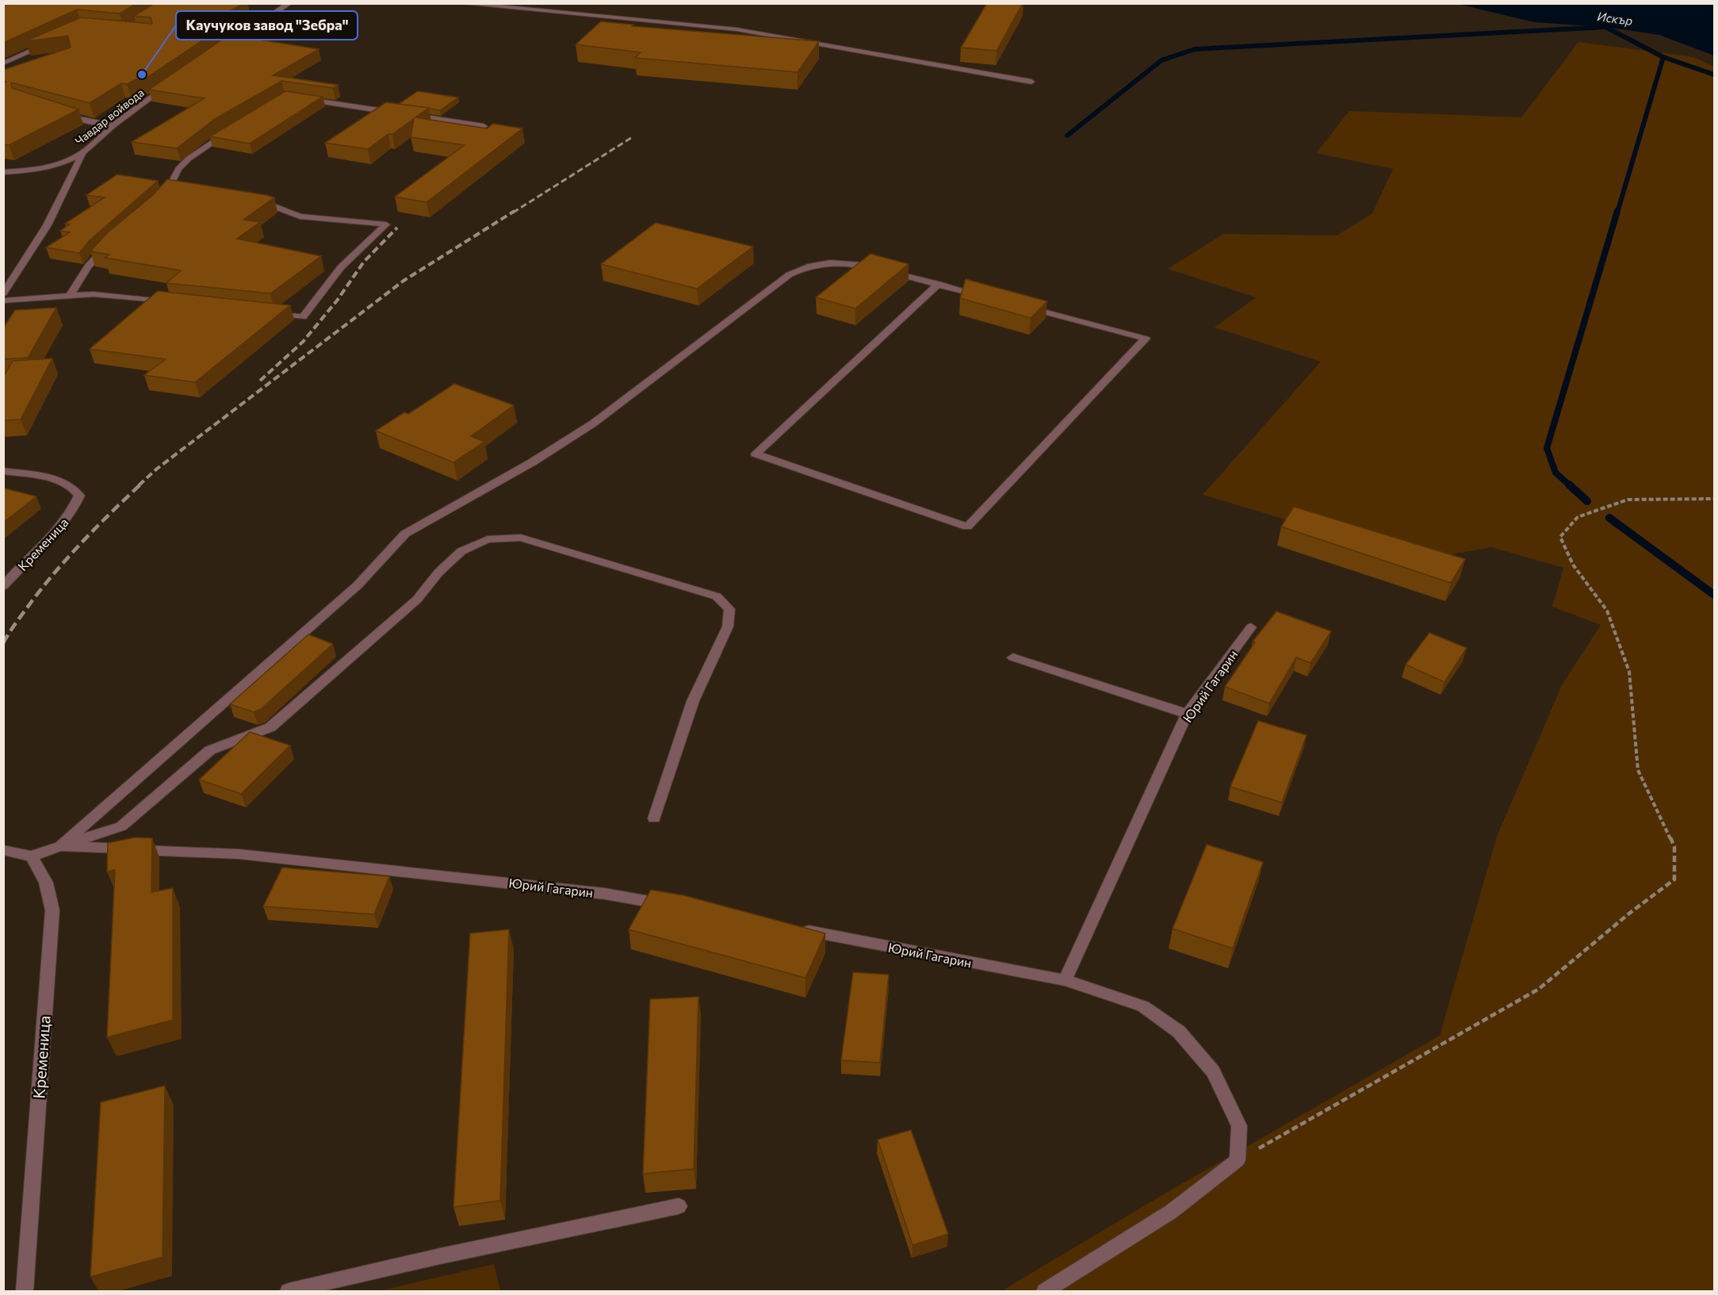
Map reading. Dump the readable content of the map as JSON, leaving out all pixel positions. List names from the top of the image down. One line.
{"streets":{"street":["Чавдар войвода","Кременица","Юрий Гагарин"]},"crossings":[["Кременица","Юрий Гагарин"]],"water":["Искър"],"places":["Каучуков завод \"Зебра\""]}
